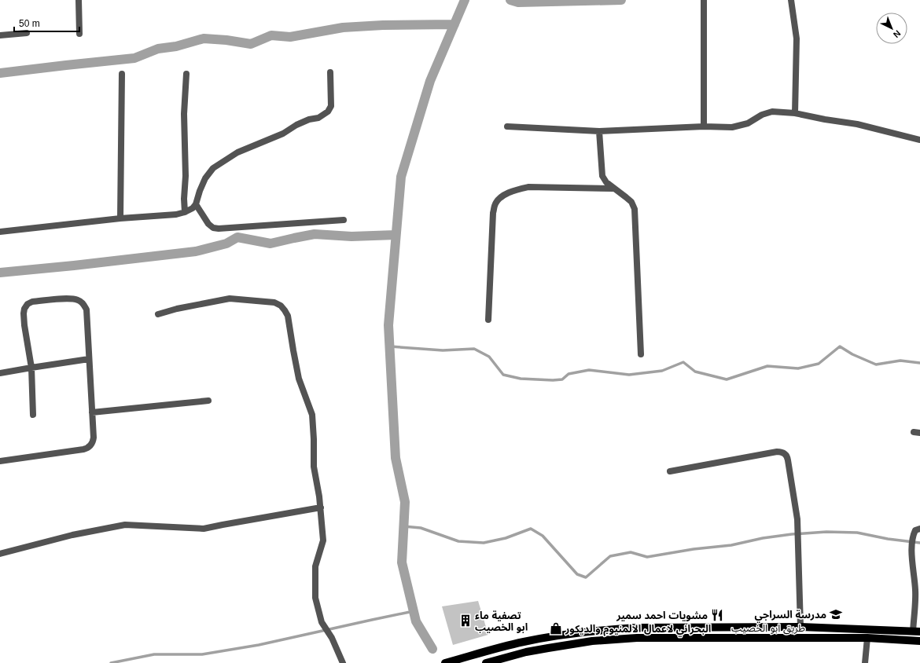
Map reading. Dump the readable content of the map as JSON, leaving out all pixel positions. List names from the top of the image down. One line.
{"streets":{"main road":["طريق ابو الخصيب"]},"places":{"school or university":["مدرسة السراجي"],"restaurant":["مشويات احمد سمير"],"building":["تصفية ماء ابو الخصيب"],"shop":["البحراني لاعمال الالمنيوم والديكور"]},"scale_bar":"50 m","north":"bottom right"}
